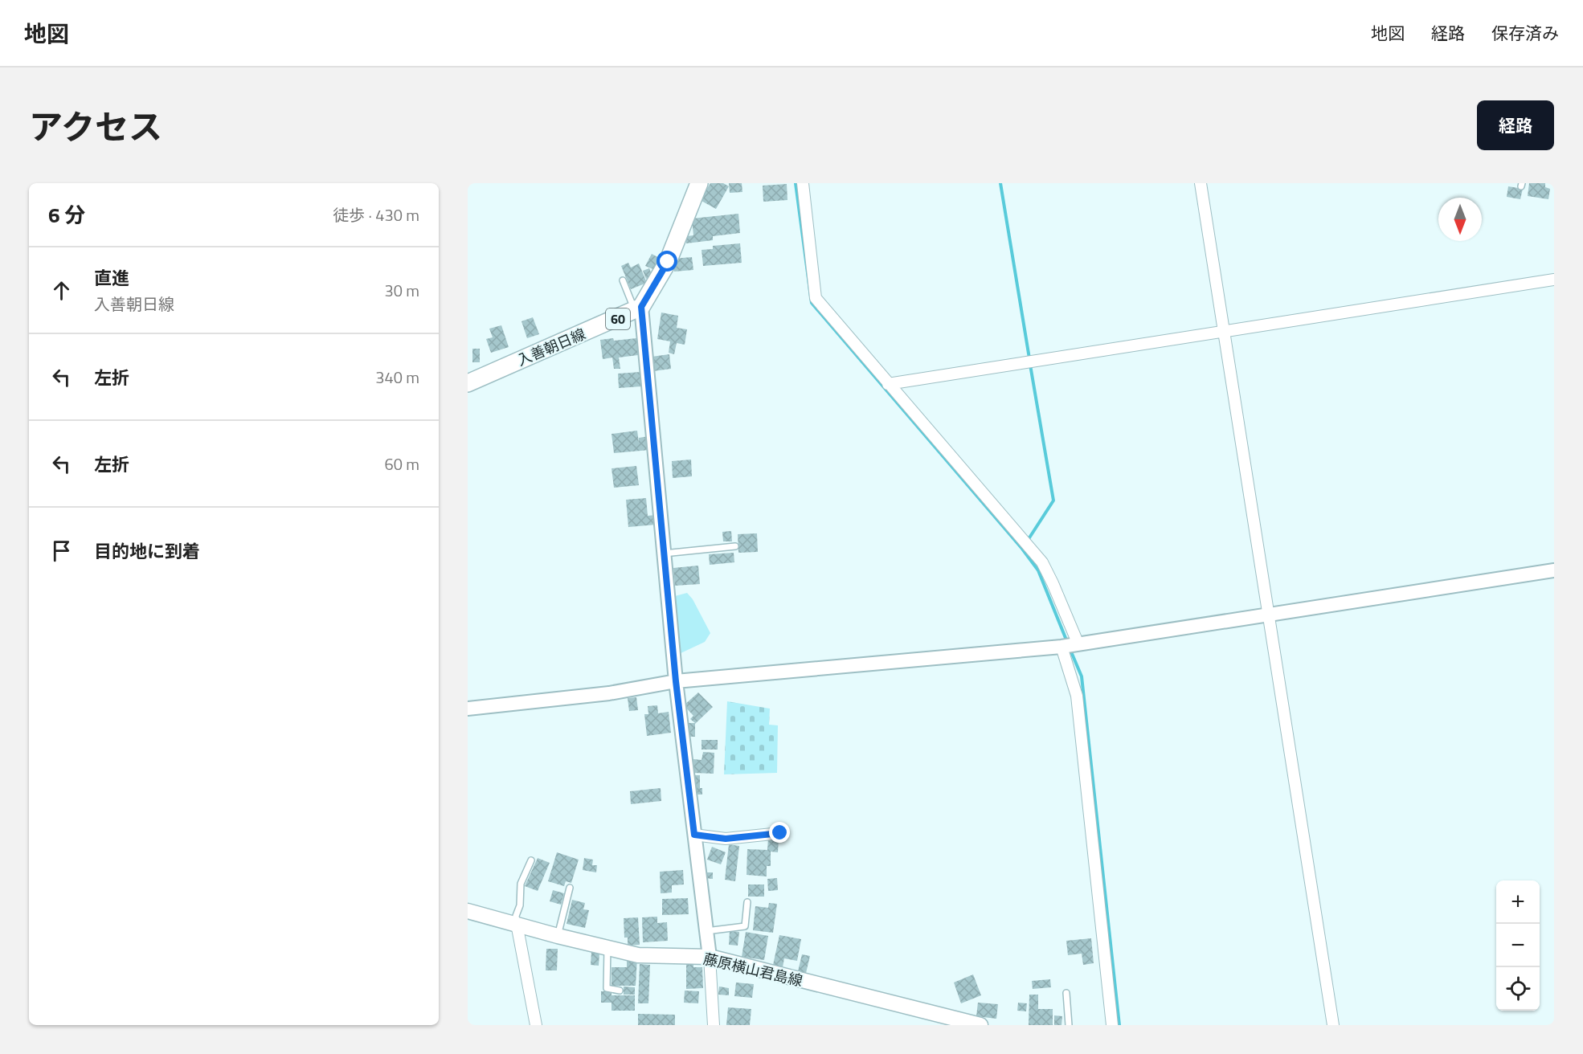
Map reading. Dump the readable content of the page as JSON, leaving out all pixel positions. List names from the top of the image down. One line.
{"streets":{"main road":["60","入善朝日線","藤原横山君島線"]},"crossings":[["60","入善朝日線"]],"north":"bottom","page":{"header":"地図","nav":["地図","経路","保存済み"],"title":"アクセス","buttons":"経路","heading":["6 分","徒歩 · 430 m"],"list":[["直進","入善朝日線","30 m"],["左折","340 m"],["左折","60 m"],"目的地に到着"],"map_buttons":["+","−"]}}
